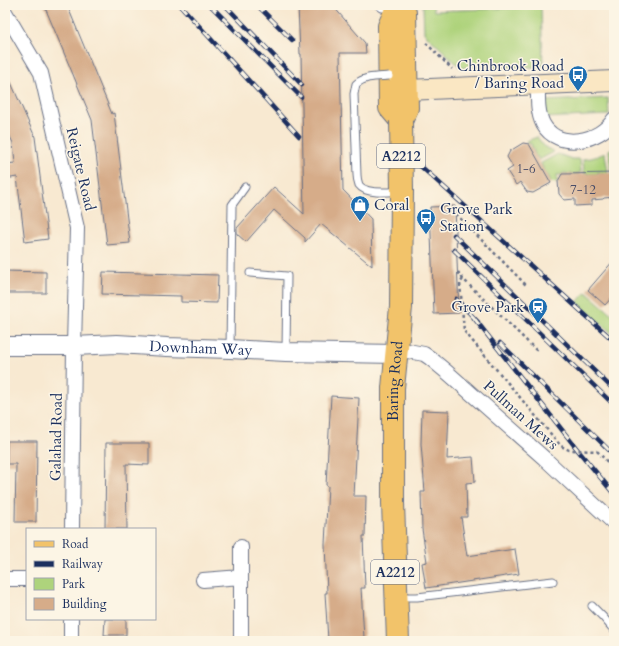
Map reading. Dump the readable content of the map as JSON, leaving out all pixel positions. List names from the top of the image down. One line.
{"streets":{"main road":["A2212","Baring Road"],"street":["Reigate Road","Downham Way","Pullman Mews","Galahad Road"]},"crossings":[["Reigate Road","Downham Way"],["Reigate Road","Galahad Road"],["Downham Way","Baring Road"],["Downham Way","Pullman Mews"],["Downham Way","Galahad Road"],["Baring Road","Pullman Mews"]],"places":{"bus stop":["Chinbrook Road / Baring Road","Grove Park Station"],"shop":["Coral"],"station":["Grove Park"]},"house_numbers":["1-6","7-12"],"legend":["Road","Railway","Park","Building"]}
